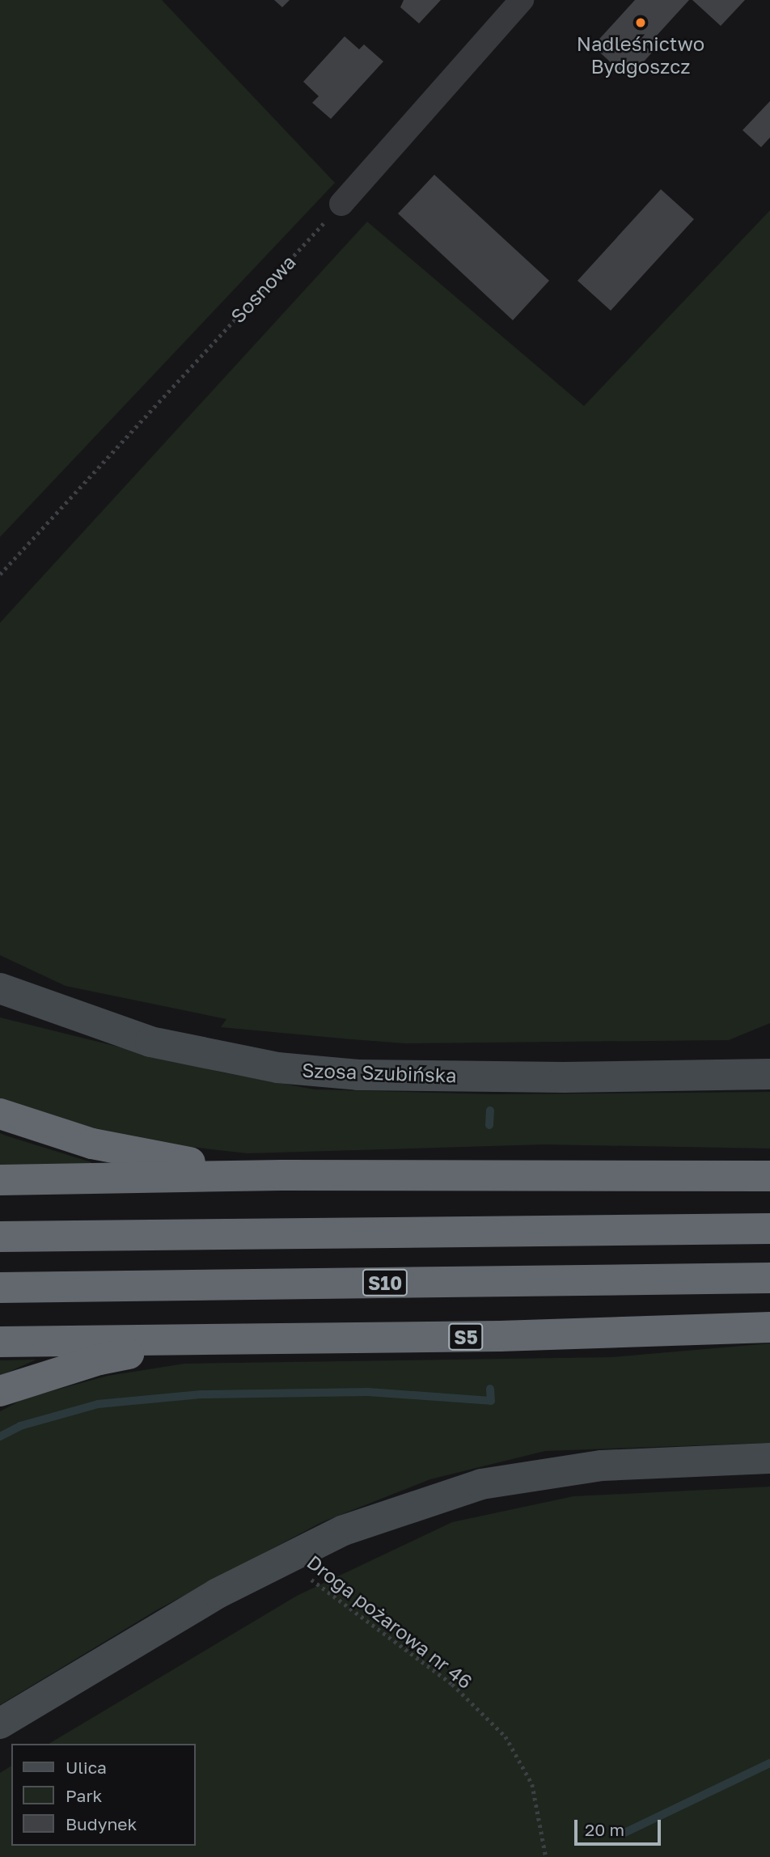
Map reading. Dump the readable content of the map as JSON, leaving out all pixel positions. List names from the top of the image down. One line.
{"streets":{"highway":["S10","S5"],"street":["Szosa Szubińska"],"path":["Sosnowa","Droga pożarowa nr 46"]},"places":["Nadleśnictwo Bydgoszcz"],"legend":["Ulica","Park","Budynek"],"scale_bar":"20 m"}
